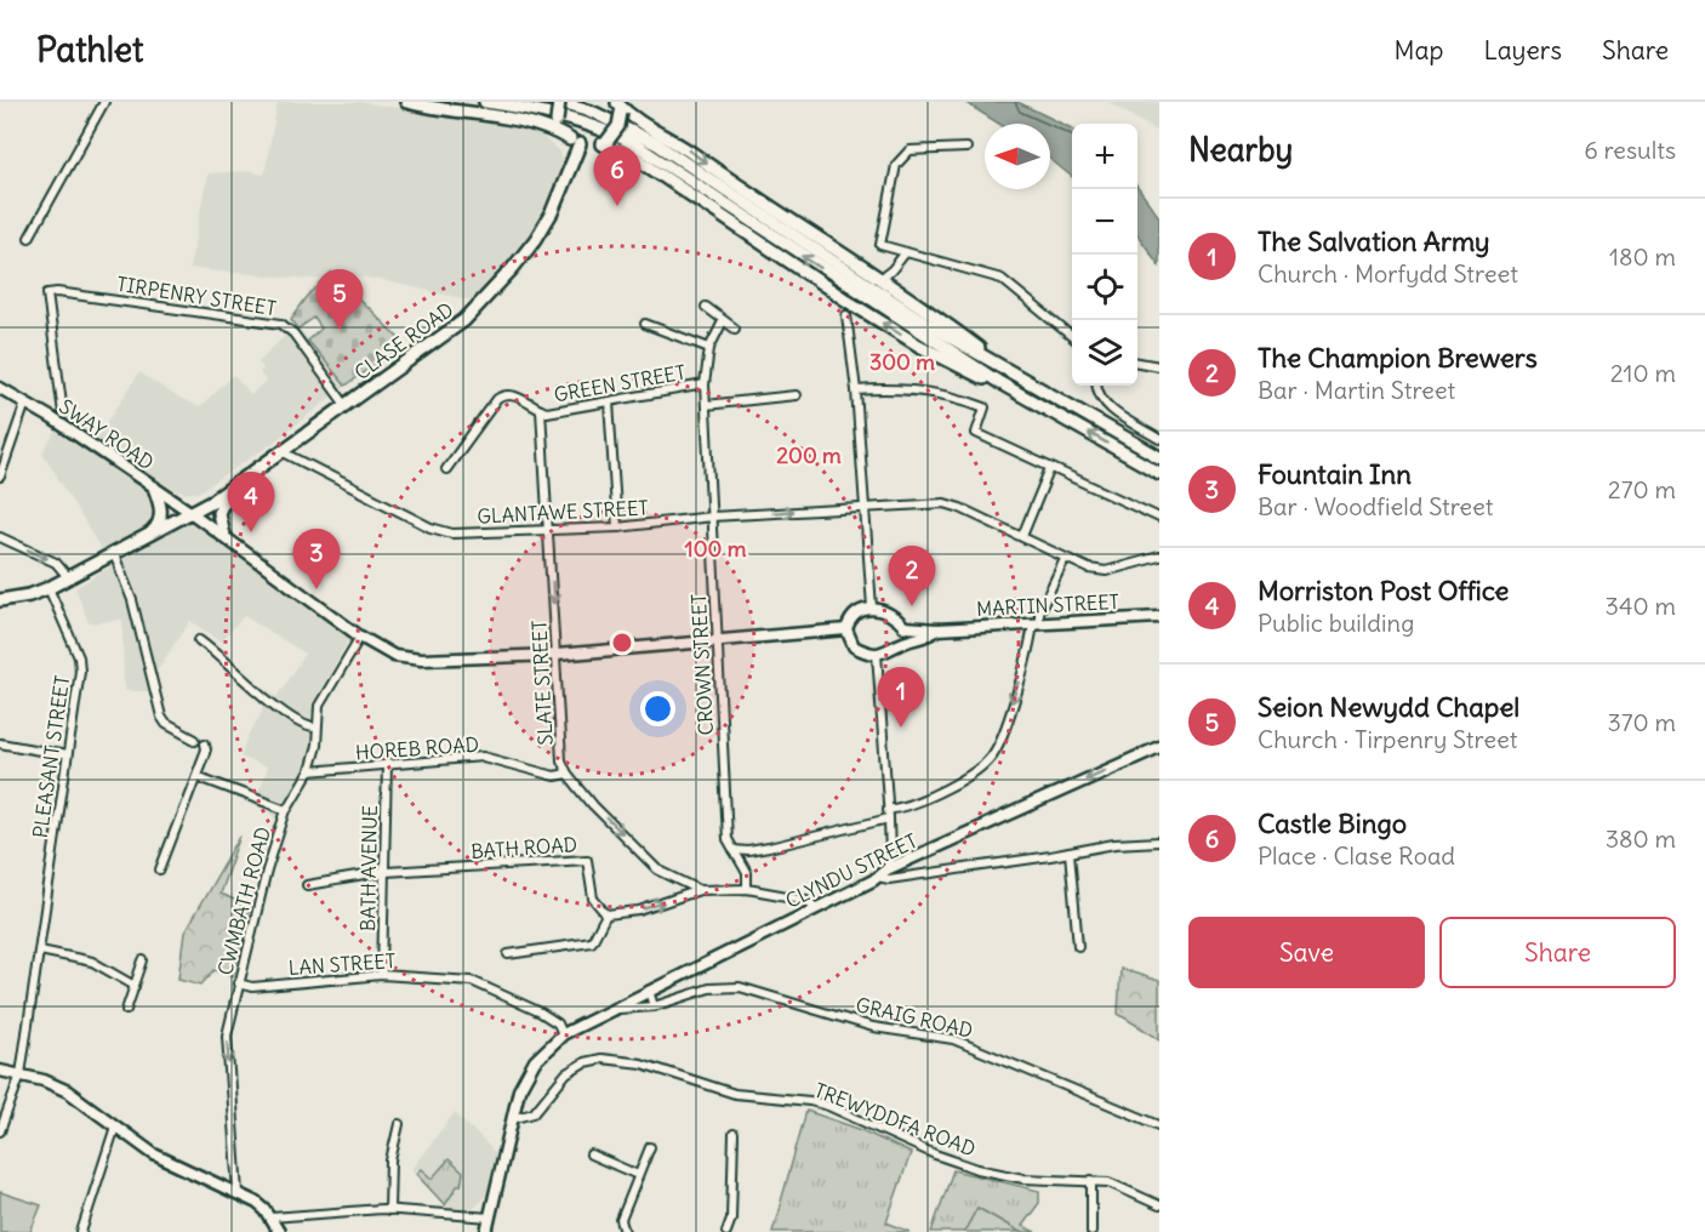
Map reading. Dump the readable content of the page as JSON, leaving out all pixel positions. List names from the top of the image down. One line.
{"streets":{"main road":["CLASE ROAD","SWAY ROAD","MARTIN STREET","CLYNDU STREET"],"street":["TIRPENRY STREET","GREEN STREET","GLANTAWE STREET","CROWN STREET","SLATE STREET","HOREB ROAD","PLEASANT STREET","BATH ROAD","BATH AVENUE","CWMBATH ROAD","LAN STREET","GRAIG ROAD","TREWYDDFA ROAD"]},"crossings":[["TIRPENRY STREET","CLASE ROAD"],["CLASE ROAD","SWAY ROAD"],["CLASE ROAD","GLANTAWE STREET"],["CLASE ROAD","PLEASANT STREET"],["GREEN STREET","CROWN STREET"],["GREEN STREET","SLATE STREET"],["SWAY ROAD","CROWN STREET"],["SWAY ROAD","SLATE STREET"],["SWAY ROAD","CWMBATH ROAD"],["GLANTAWE STREET","CROWN STREET"],["GLANTAWE STREET","SLATE STREET"],["SLATE STREET","HOREB ROAD"],["HOREB ROAD","BATH AVENUE"],["HOREB ROAD","CWMBATH ROAD"],["BATH ROAD","BATH AVENUE"],["BATH AVENUE","LAN STREET"],["CLYNDU STREET","LAN STREET"],["CLYNDU STREET","GRAIG ROAD"],["CWMBATH ROAD","LAN STREET"]],"one_way":["SLATE STREET","CLYNDU STREET","CWMBATH ROAD"],"north":"left","page":{"header":"Pathlet","nav":["Map","Layers","Share"],"heading":["Nearby","6 results"],"map_buttons":["+","−"],"pins":["6","5","4","3","2","1"],"list":[{"mark":"1","name":"The Salvation Army","note":"Church · Morfydd Street","value":"180 m"},{"mark":"2","name":"The Champion Brewers","note":"Bar · Martin Street","value":"210 m"},{"mark":"3","name":"Fountain Inn","note":"Bar · Woodfield Street","value":"270 m"},{"mark":"4","name":"Morriston Post Office","note":"Public building","value":"340 m"},{"mark":"5","name":"Seion Newydd Chapel","note":"Church · Tirpenry Street","value":"370 m"},{"mark":"6","name":"Castle Bingo","note":"Place · Clase Road","value":"380 m"}],"buttons":["Save","Share"]},"rings":["300 m","200 m","100 m"]}
